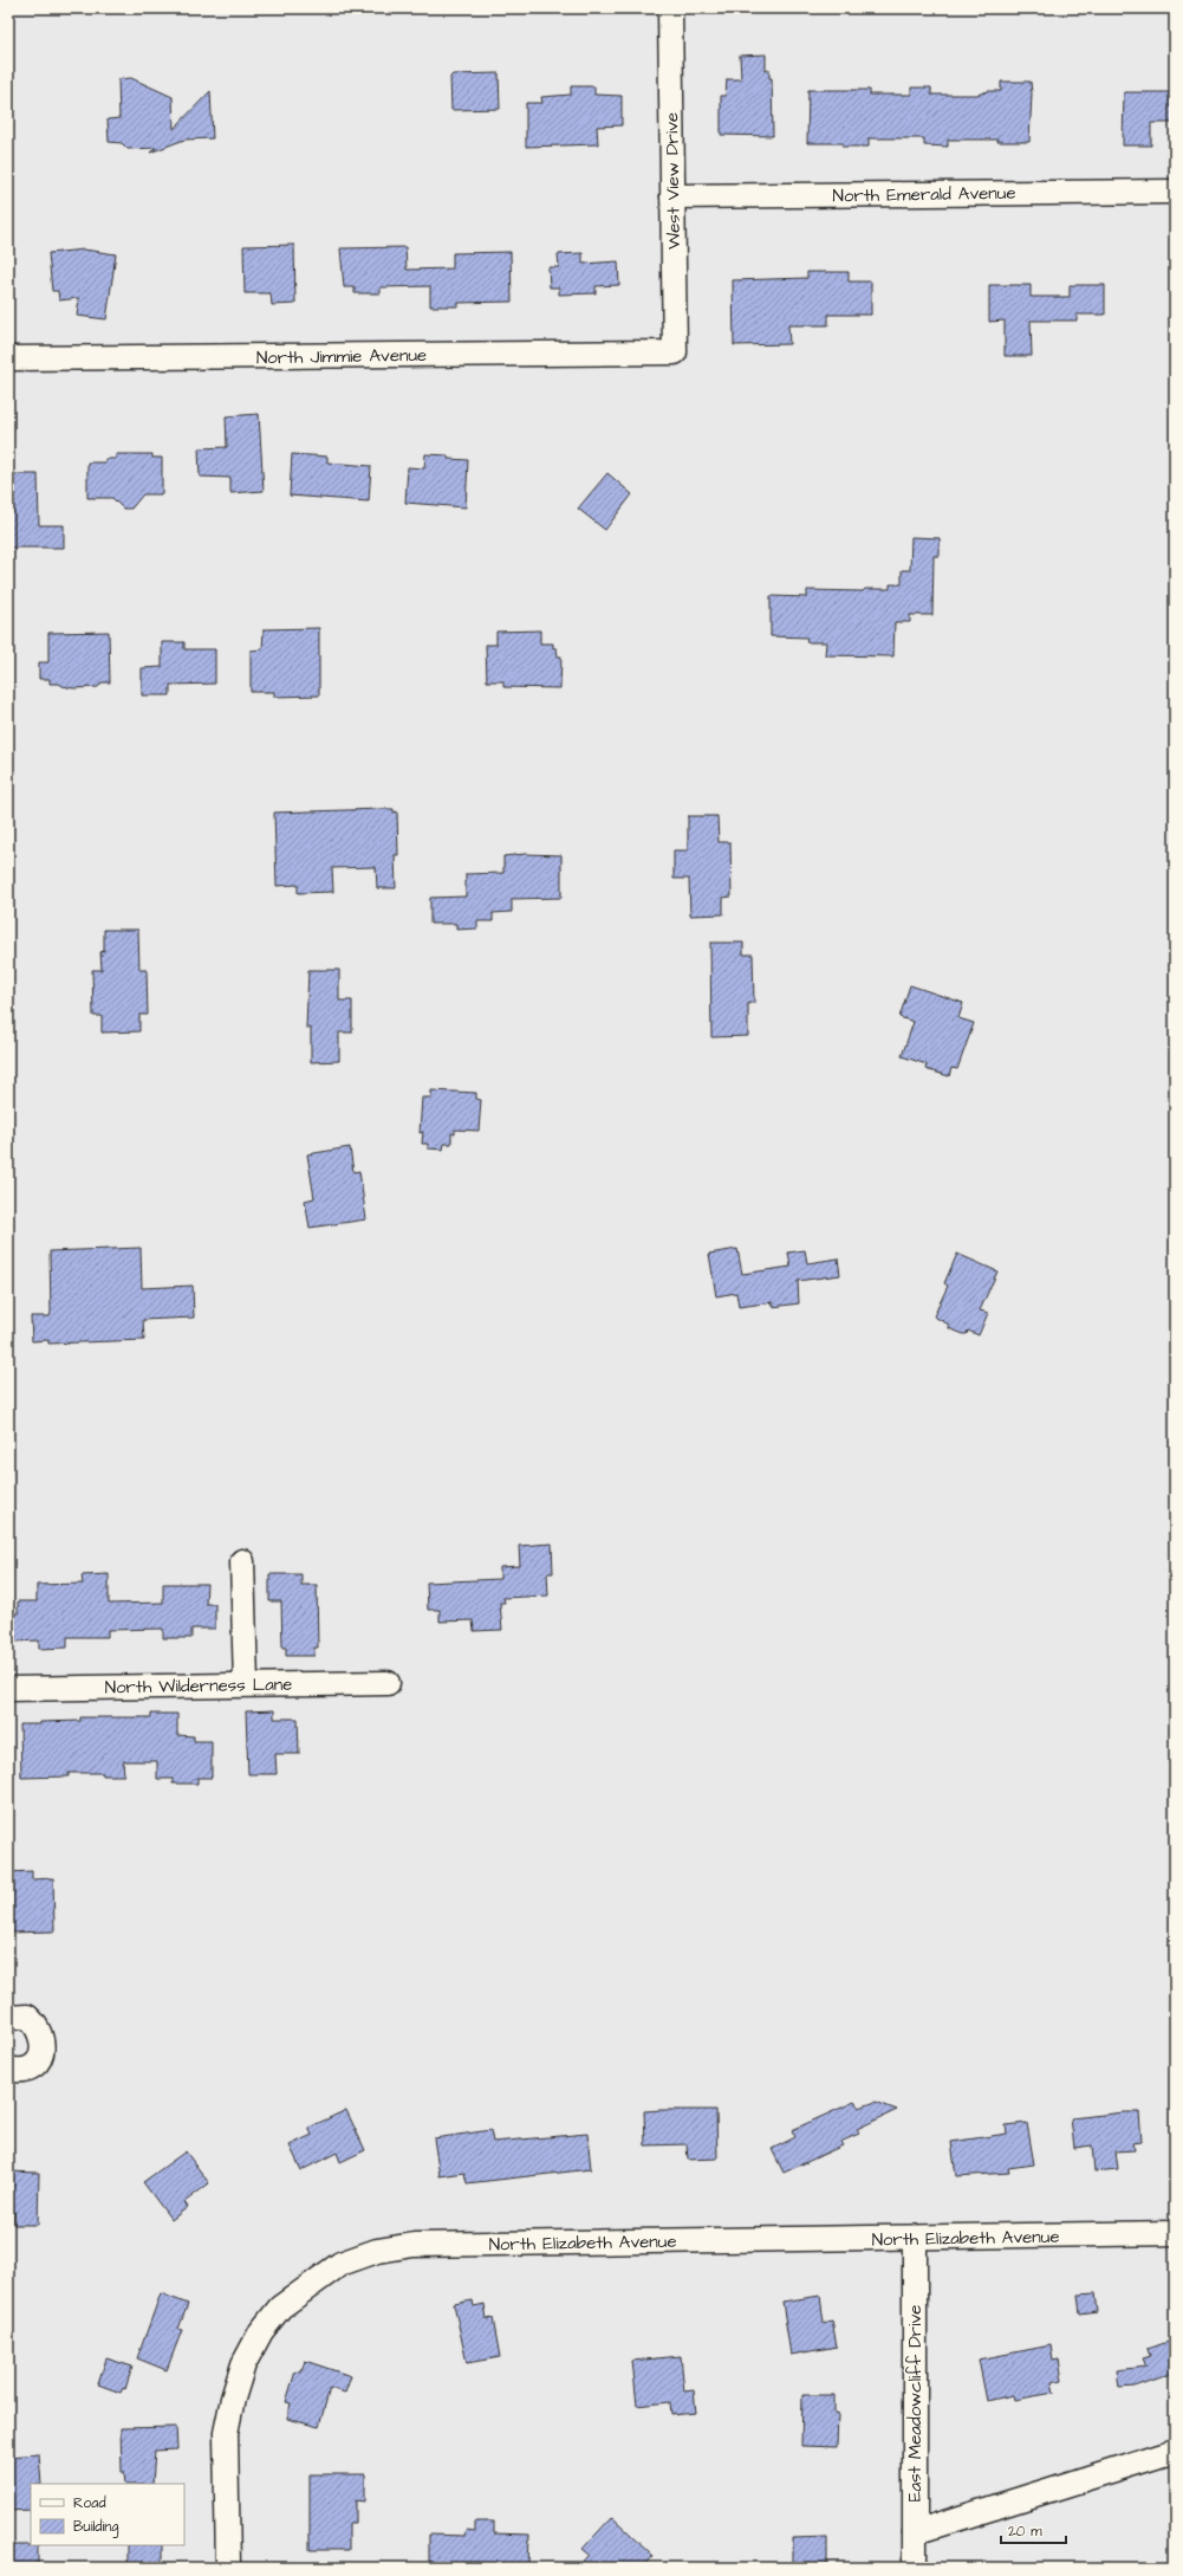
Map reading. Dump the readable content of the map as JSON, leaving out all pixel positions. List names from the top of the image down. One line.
{"streets":{"street":["West View Drive","North Emerald Avenue","North Jimmie Avenue","North Wilderness Lane","North Elizabeth Avenue","East Meadowcliff Drive"]},"crossings":[["West View Drive","North Emerald Avenue"],["West View Drive","North Jimmie Avenue"],["North Elizabeth Avenue","East Meadowcliff Drive"]],"legend":["Road","Building"],"scale_bar":"20 m"}
